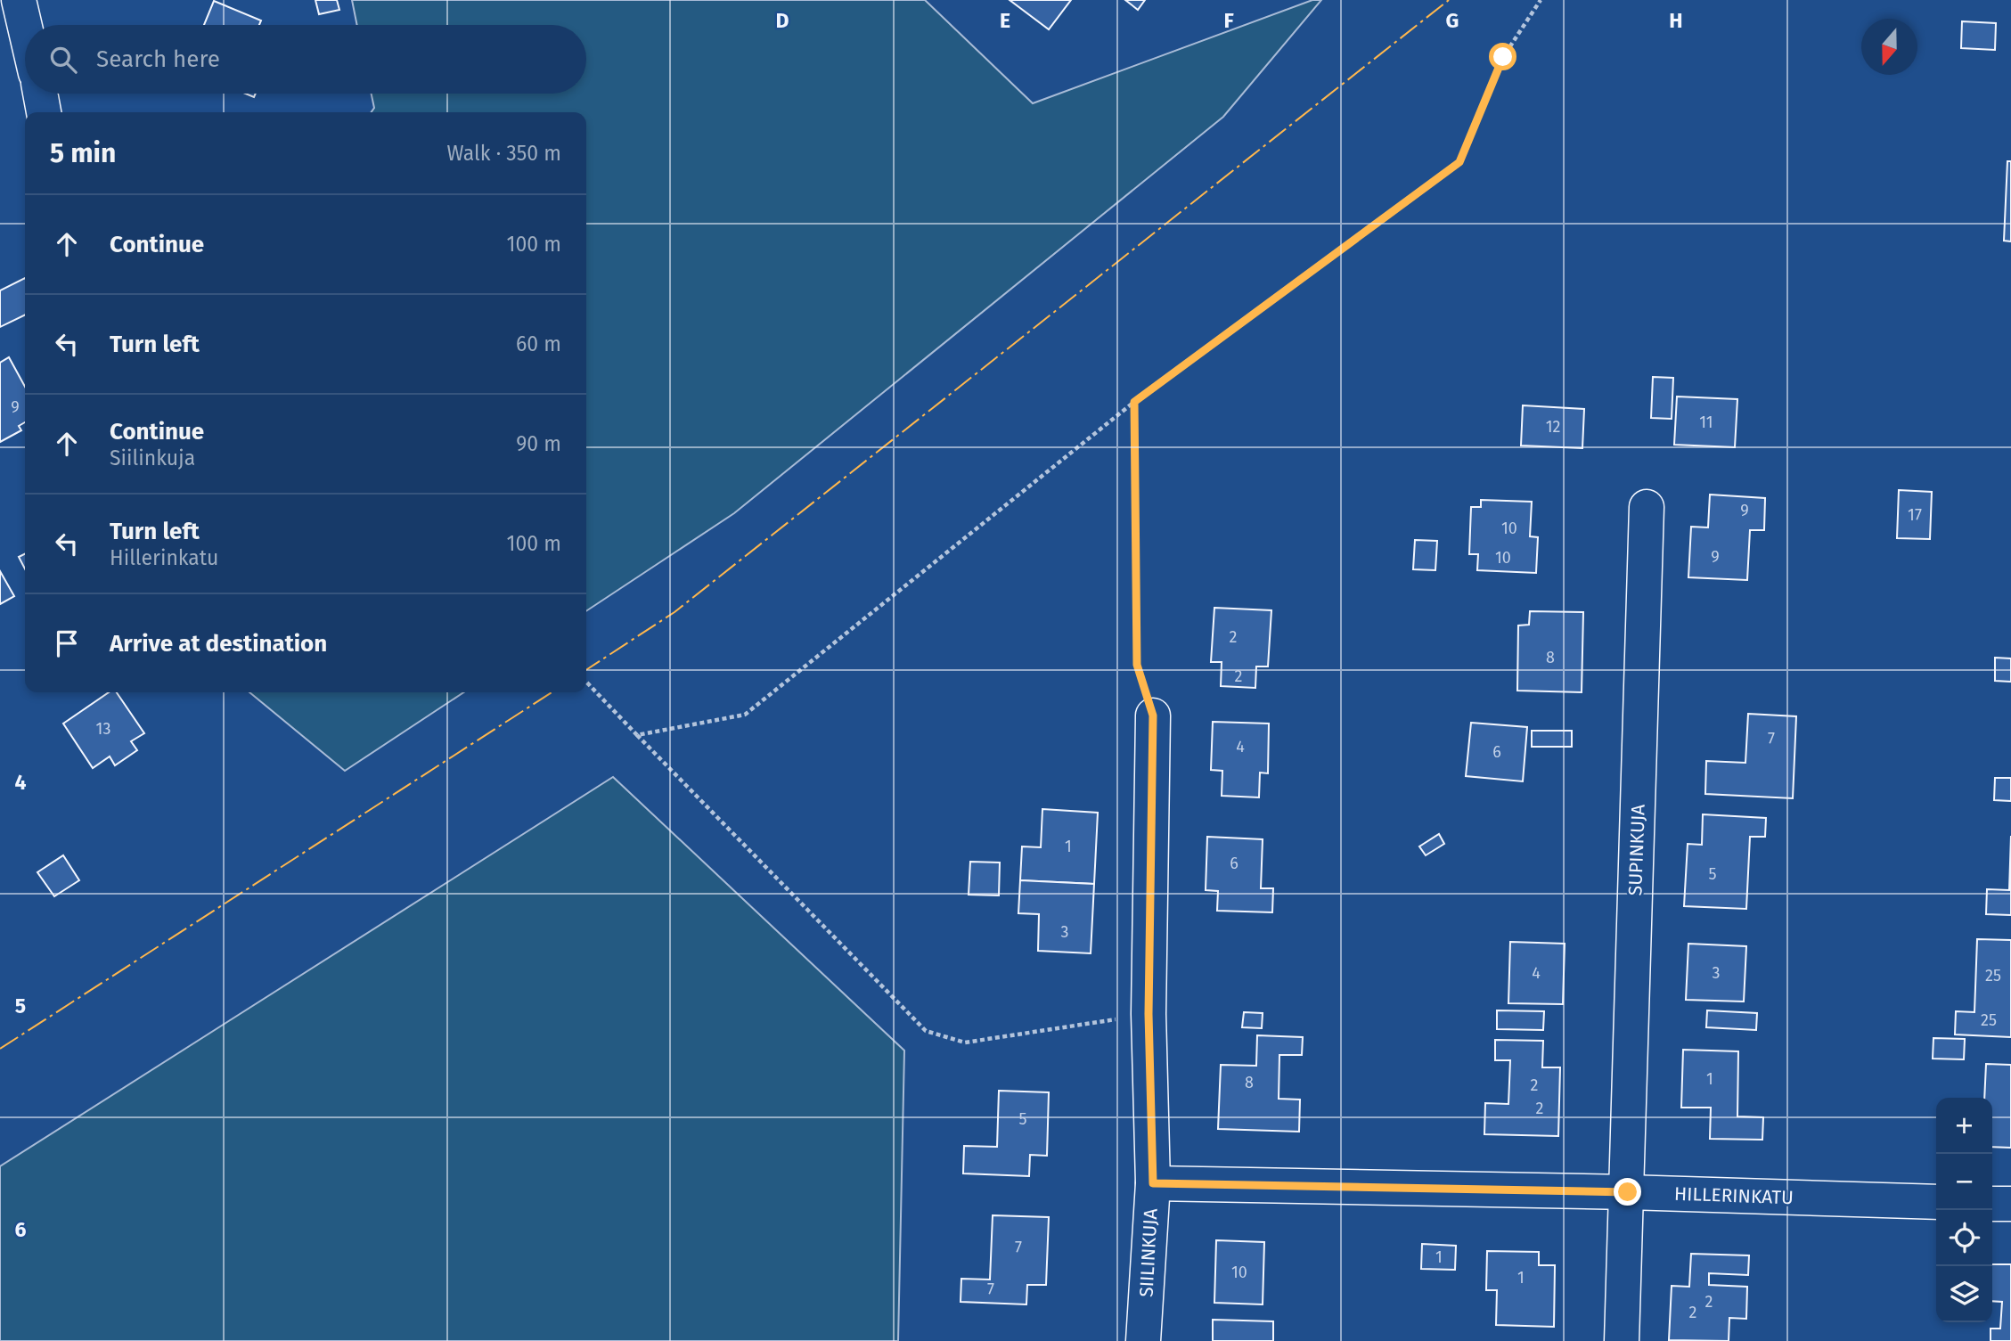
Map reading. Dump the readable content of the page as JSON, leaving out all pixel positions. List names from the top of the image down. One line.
{"streets":{"street":["SUPINKUJA","HILLERINKATU","SIILINKUJA"]},"crossings":[["SUPINKUJA","HILLERINKATU"],["HILLERINKATU","SIILINKUJA"]],"house_numbers":["9","11","12","9","17","10","9","10","2","8","2","13","7","4","6","1","6","5","3","4","3","25","25","1","8","2","2","5","7","1","10","1","7","2","2"],"north":"bottom","page":{"search":"Search here","heading":["5 min","Walk · 350 m"],"list":[["Continue","100 m"],["Turn left","60 m"],["Continue","Siilinkuja","90 m"],["Turn left","Hillerinkatu","100 m"],"Arrive at destination"],"map_buttons":["+","−"]},"grid":{"columns":["D","E","F","G","H"],"rows":["4","5","6"]}}
